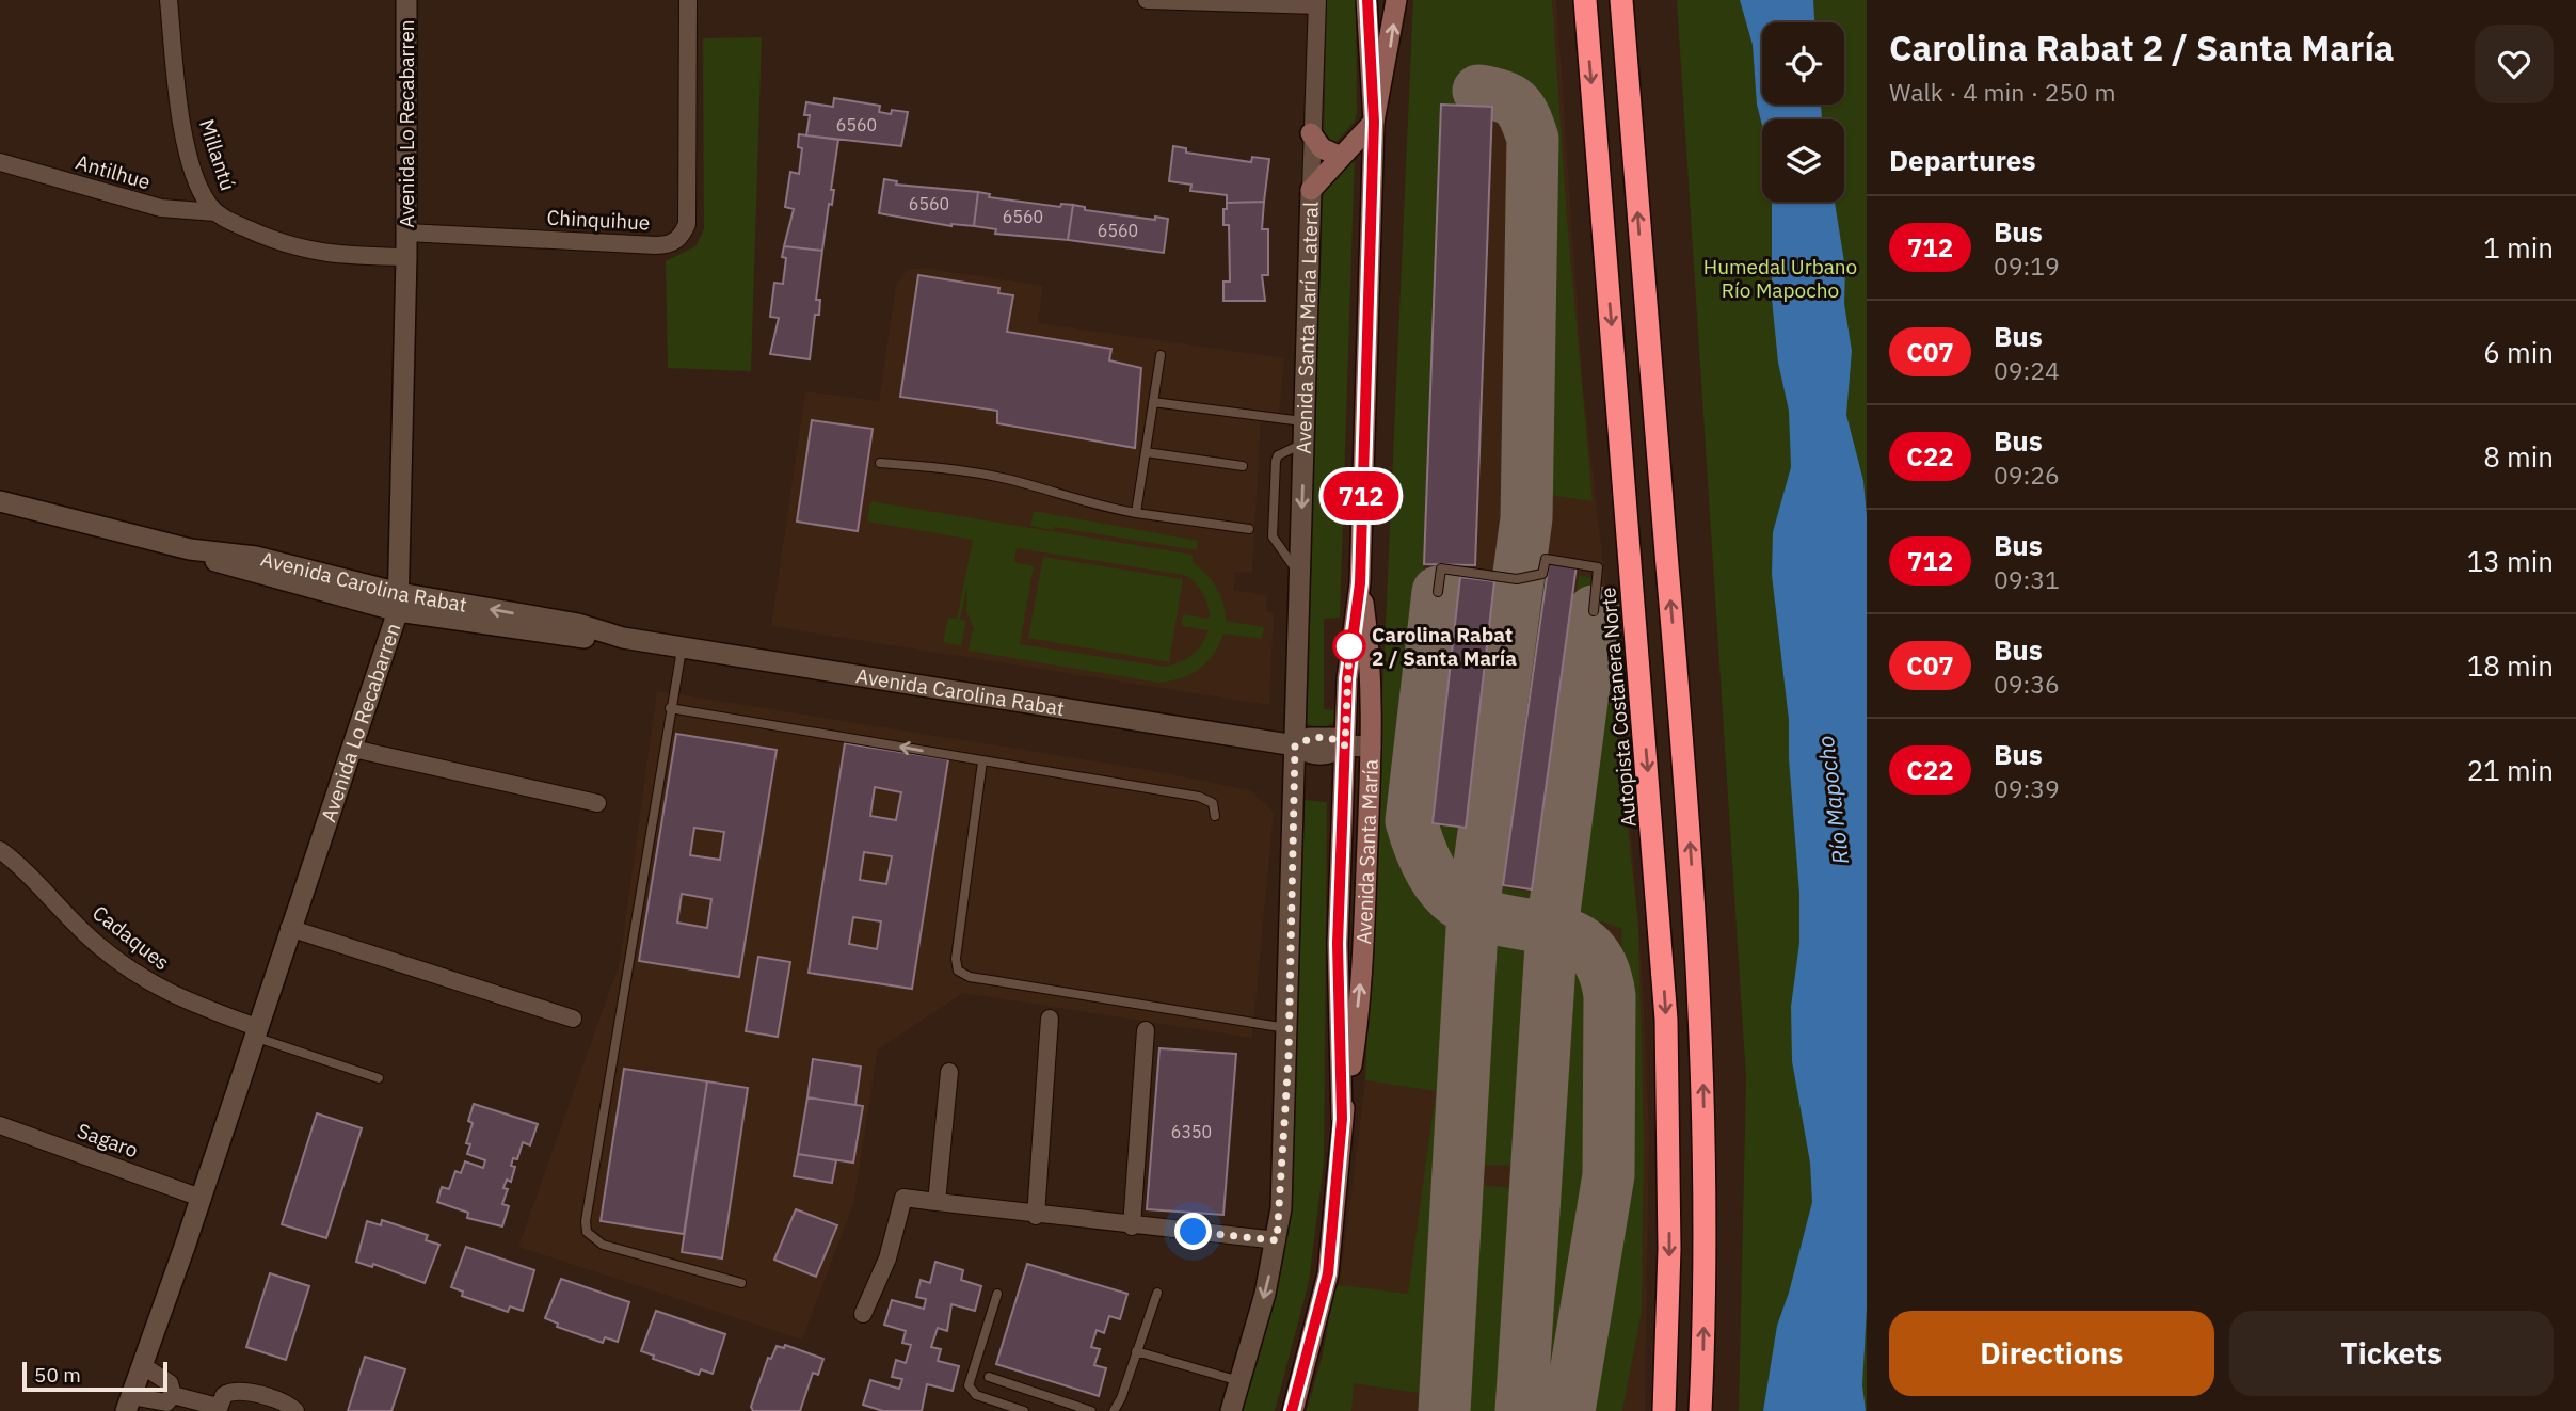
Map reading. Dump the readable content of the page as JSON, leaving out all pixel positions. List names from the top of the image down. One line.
{"streets":{"highway":["Autopista Costanera Norte"],"main road":["Avenida Santa María"],"street":["Avenida Lo Recabarren","Millantú","Antilhue","Chinquihue","Avenida Santa María Lateral","Avenida Carolina Rabat","Cadaques","Sagaro"]},"crossings":[["Avenida Lo Recabarren","Millantú"],["Avenida Lo Recabarren","Chinquihue"],["Avenida Lo Recabarren","Avenida Carolina Rabat"],["Avenida Lo Recabarren","Cadaques"],["Avenida Lo Recabarren","Sagaro"],["Millantú","Antilhue"],["Avenida Santa María Lateral","Avenida Carolina Rabat"],["Avenida Carolina Rabat","Avenida Santa María"]],"water":["Río Mapocho"],"parks":["Humedal Urbano Río Mapocho"],"places":["Carolina Rabat 2 / Santa María"],"lines":["bus line 712"],"house_numbers":["6560","6560","6560","6560","6350"],"scale_bar":"50 m","page":{"on_map":"712","heading":[["Carolina Rabat 2 / Santa María","Walk · 4 min · 250 m"],"Departures"],"list":[{"mark":"712","name":"Bus","note":"09:19","value":"1 min"},{"mark":"C07","name":"Bus","note":"09:24","value":"6 min"},{"mark":"C22","name":"Bus","note":"09:26","value":"8 min"},{"mark":"712","name":"Bus","note":"09:31","value":"13 min"},{"mark":"C07","name":"Bus","note":"09:36","value":"18 min"},{"mark":"C22","name":"Bus","note":"09:39","value":"21 min"}],"buttons":["Directions","Tickets"],"scale":"50 m"}}
